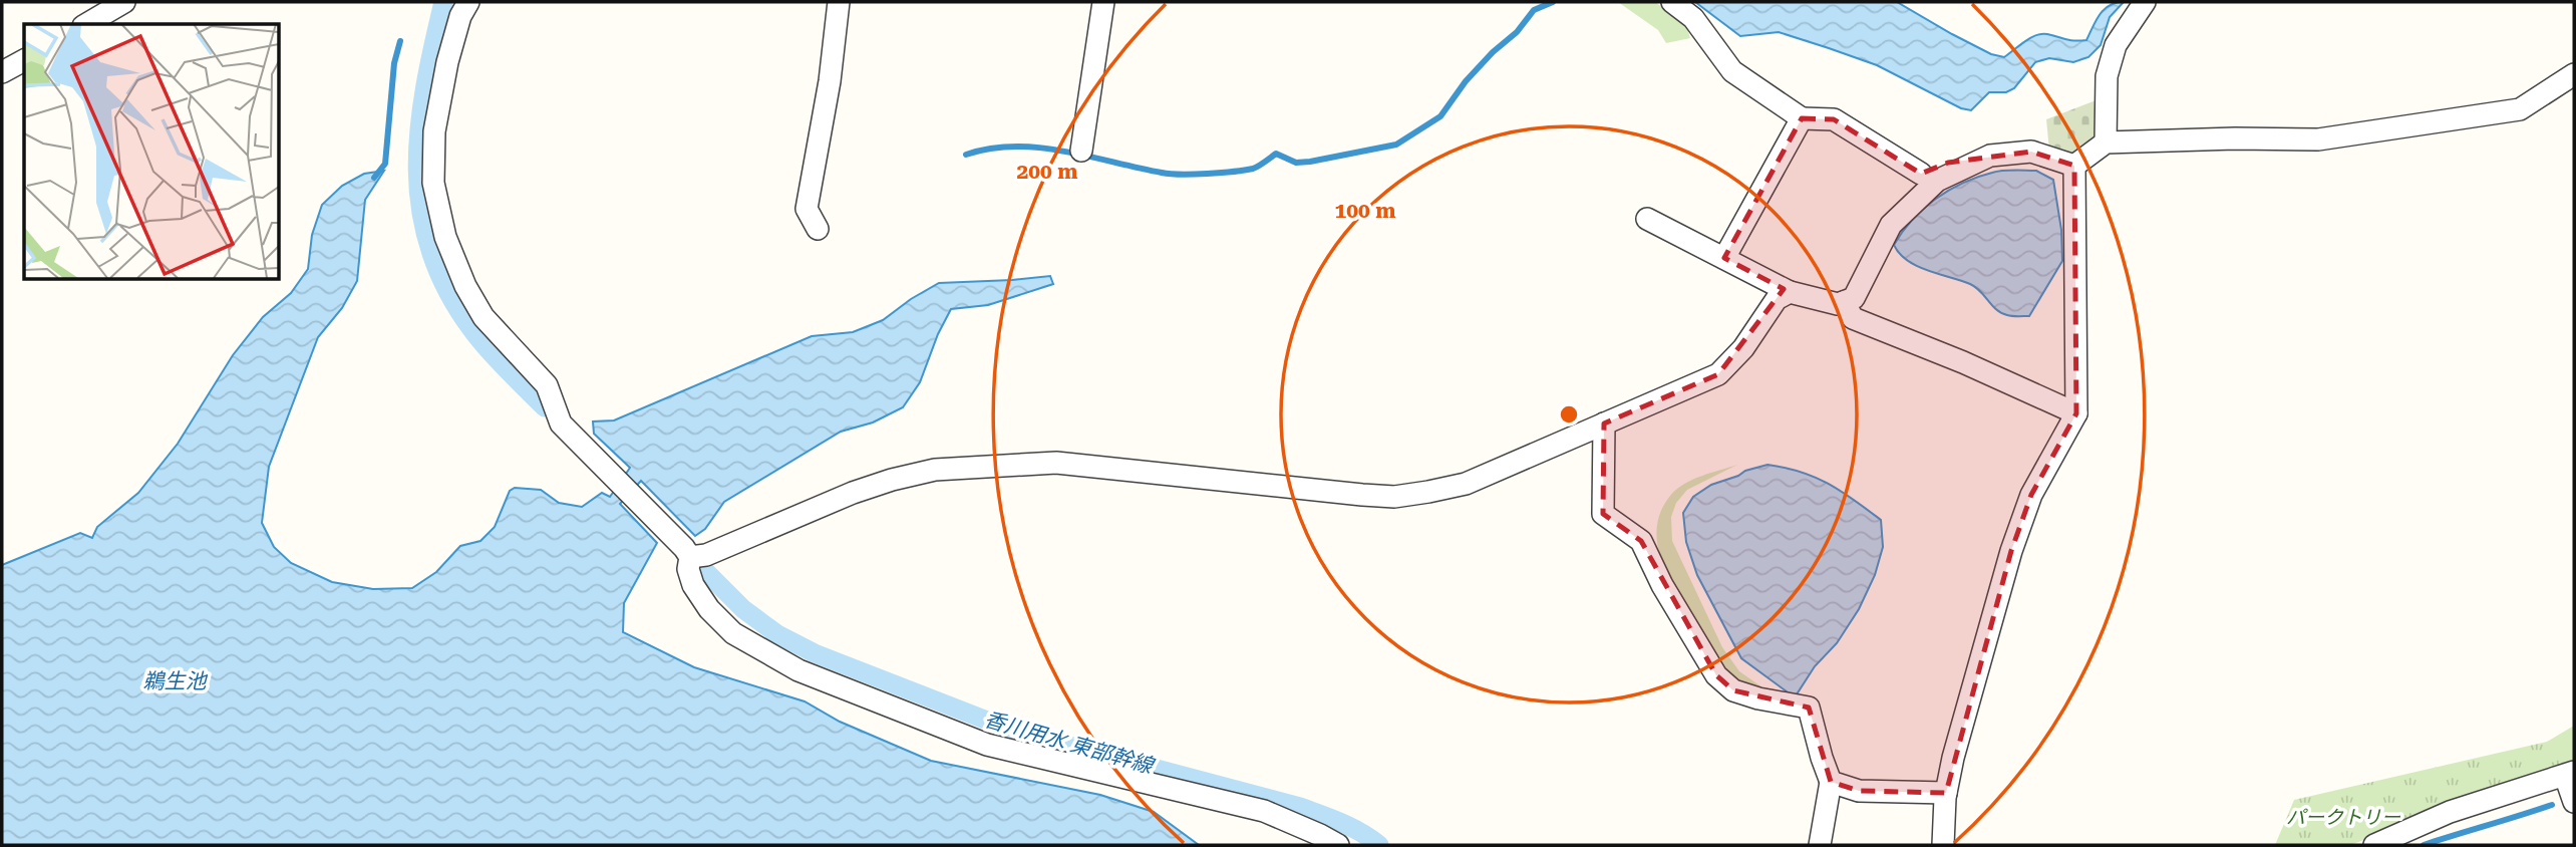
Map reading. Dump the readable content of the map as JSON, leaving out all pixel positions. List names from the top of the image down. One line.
{"water":["鵜生池","香川用水 東部幹線"],"parks":["パークトリー"],"rings":["200 m","100 m"]}
